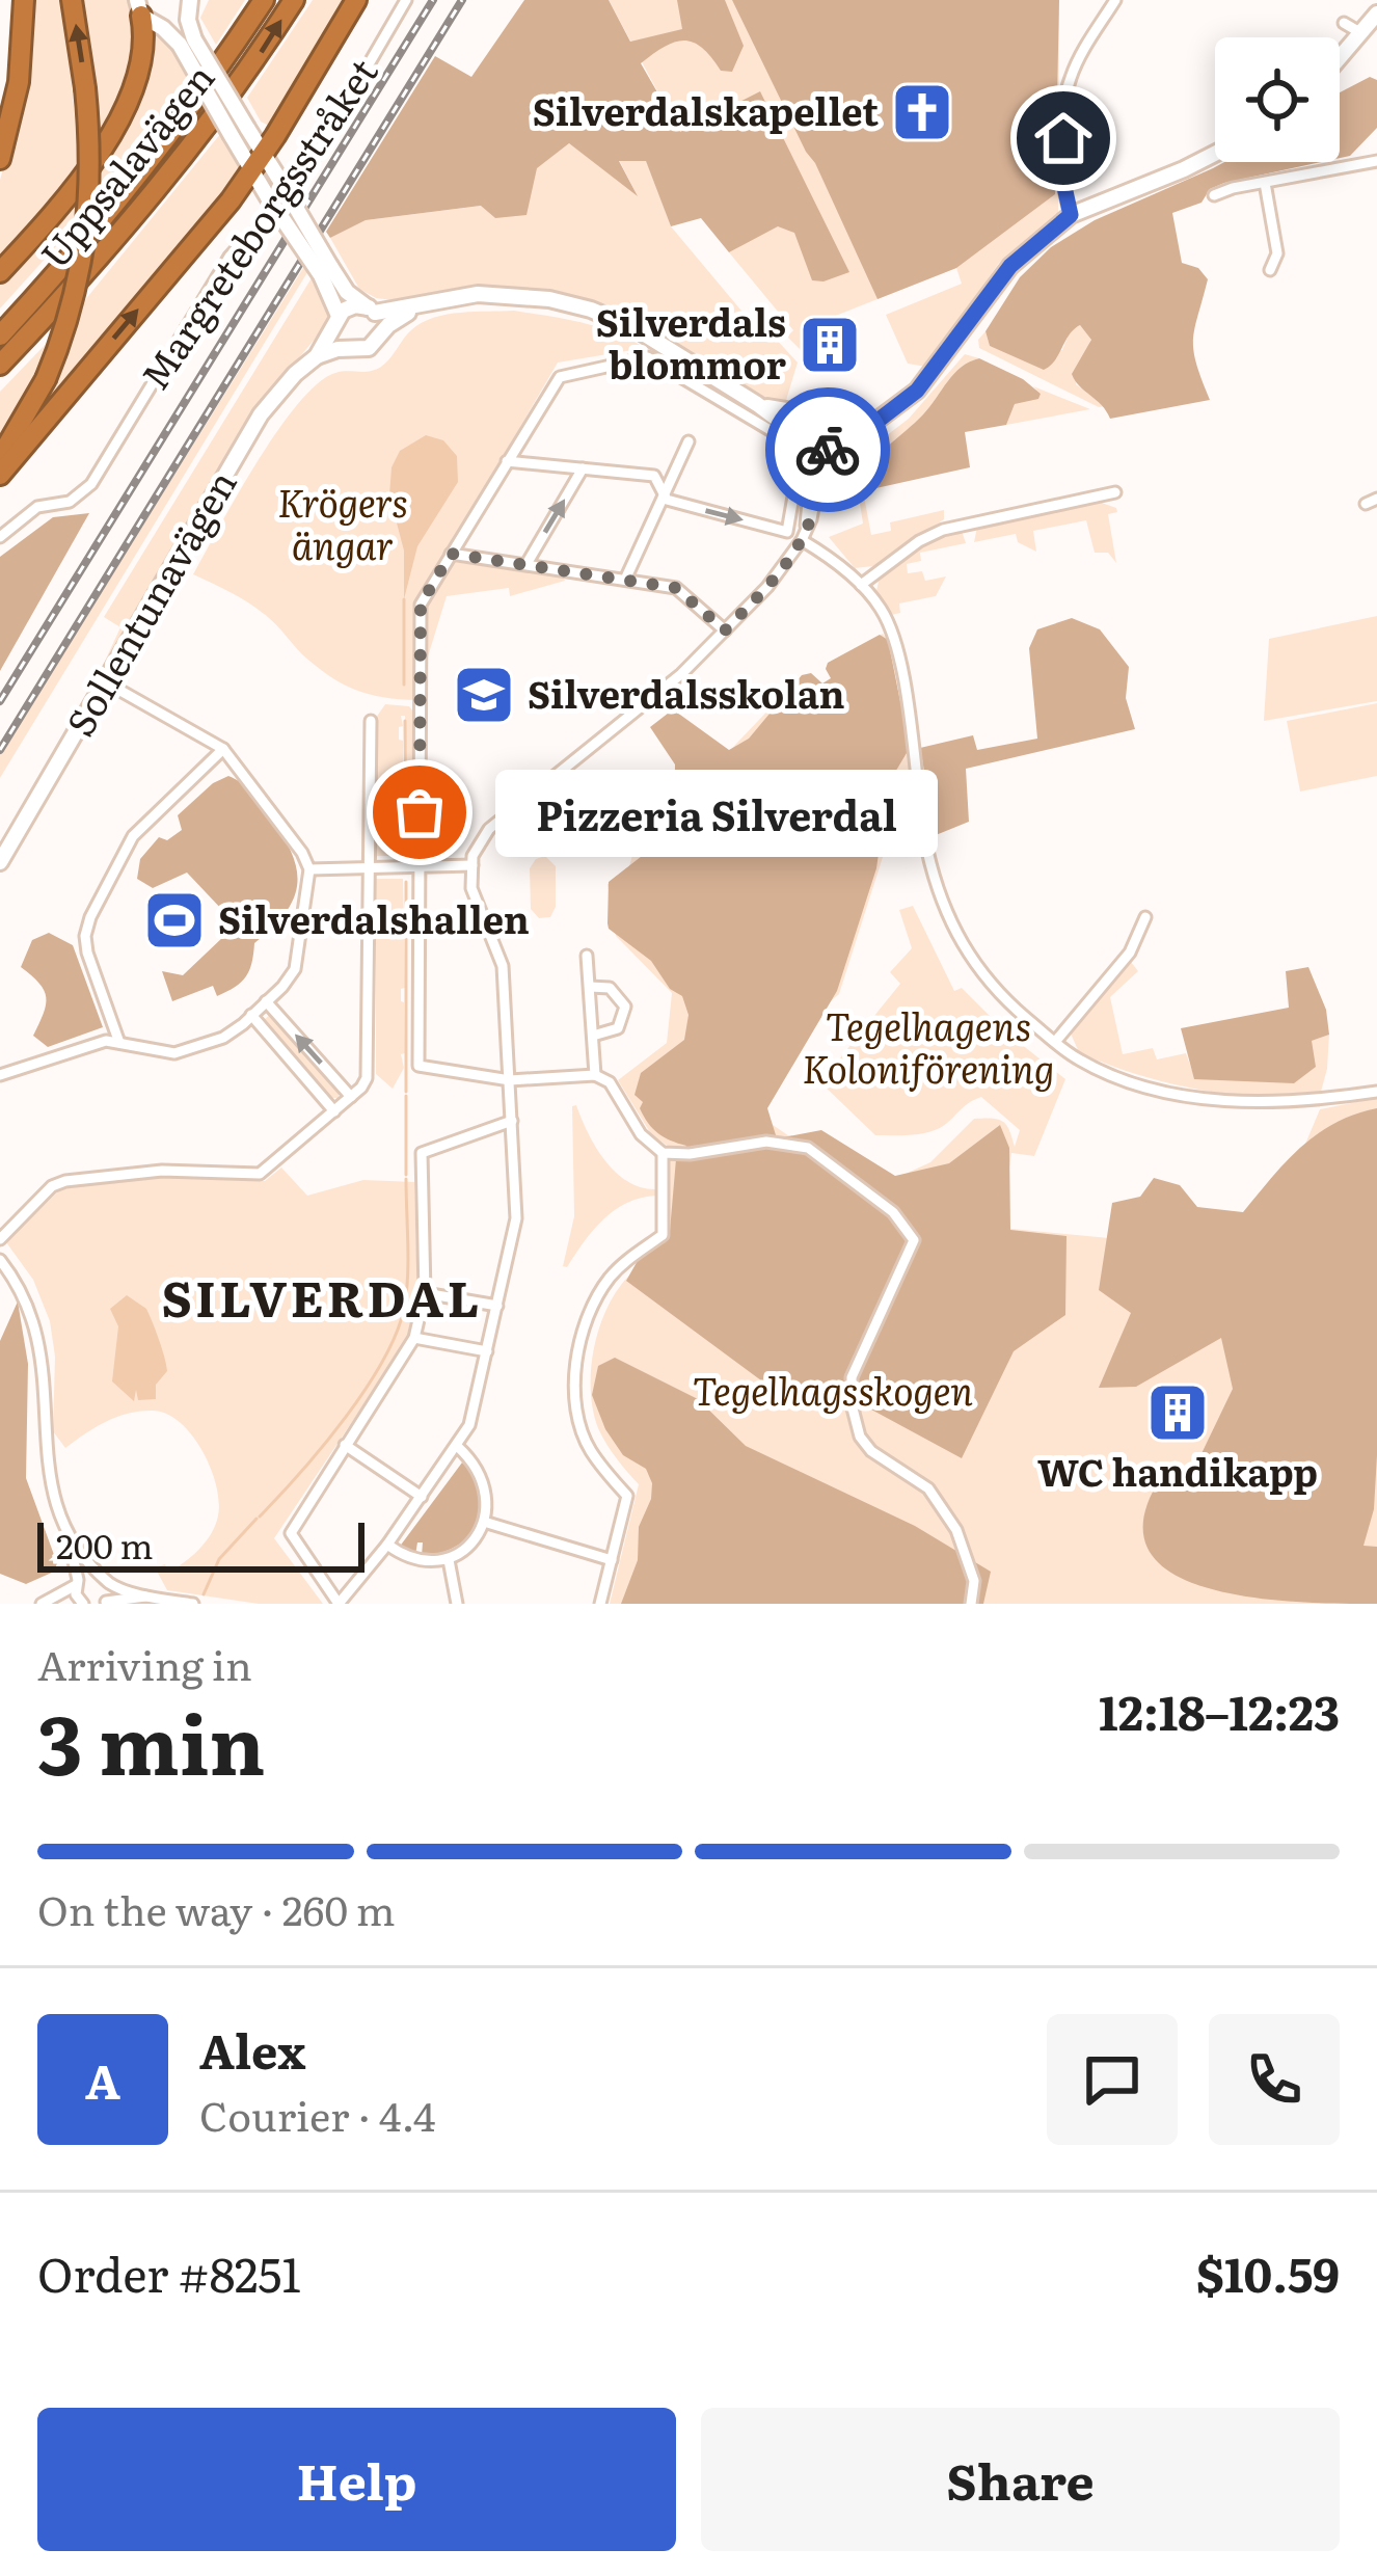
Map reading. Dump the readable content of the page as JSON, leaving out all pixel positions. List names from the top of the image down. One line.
{"streets":{"highway":["Uppsalavägen"],"street":["Margreteborgsstråket","Sollentunavägen"]},"districts":["SILVERDAL"],"parks":["Krögers ängar","Tegelhagens Koloniförening","Tegelhagsskogen"],"places":{"church":["Silverdalskapellet"],"building":["Silverdals blommor","WC handikapp"],"school or university":["Silverdalsskolan"],"other":["Pizzeria Silverdal"],"sports":["Silverdalshallen"]},"scale_bar":"200 m","page":{"bubble":"Pizzeria Silverdal","scale":"200 m","heading":["3 min","Arriving in","12:18–12:23"],"panel":["Alex","Courier · 4.4","Order #8251","$10.59"],"bar":"On the way · 260 m","round":"A","buttons":["Help","Share"]}}
